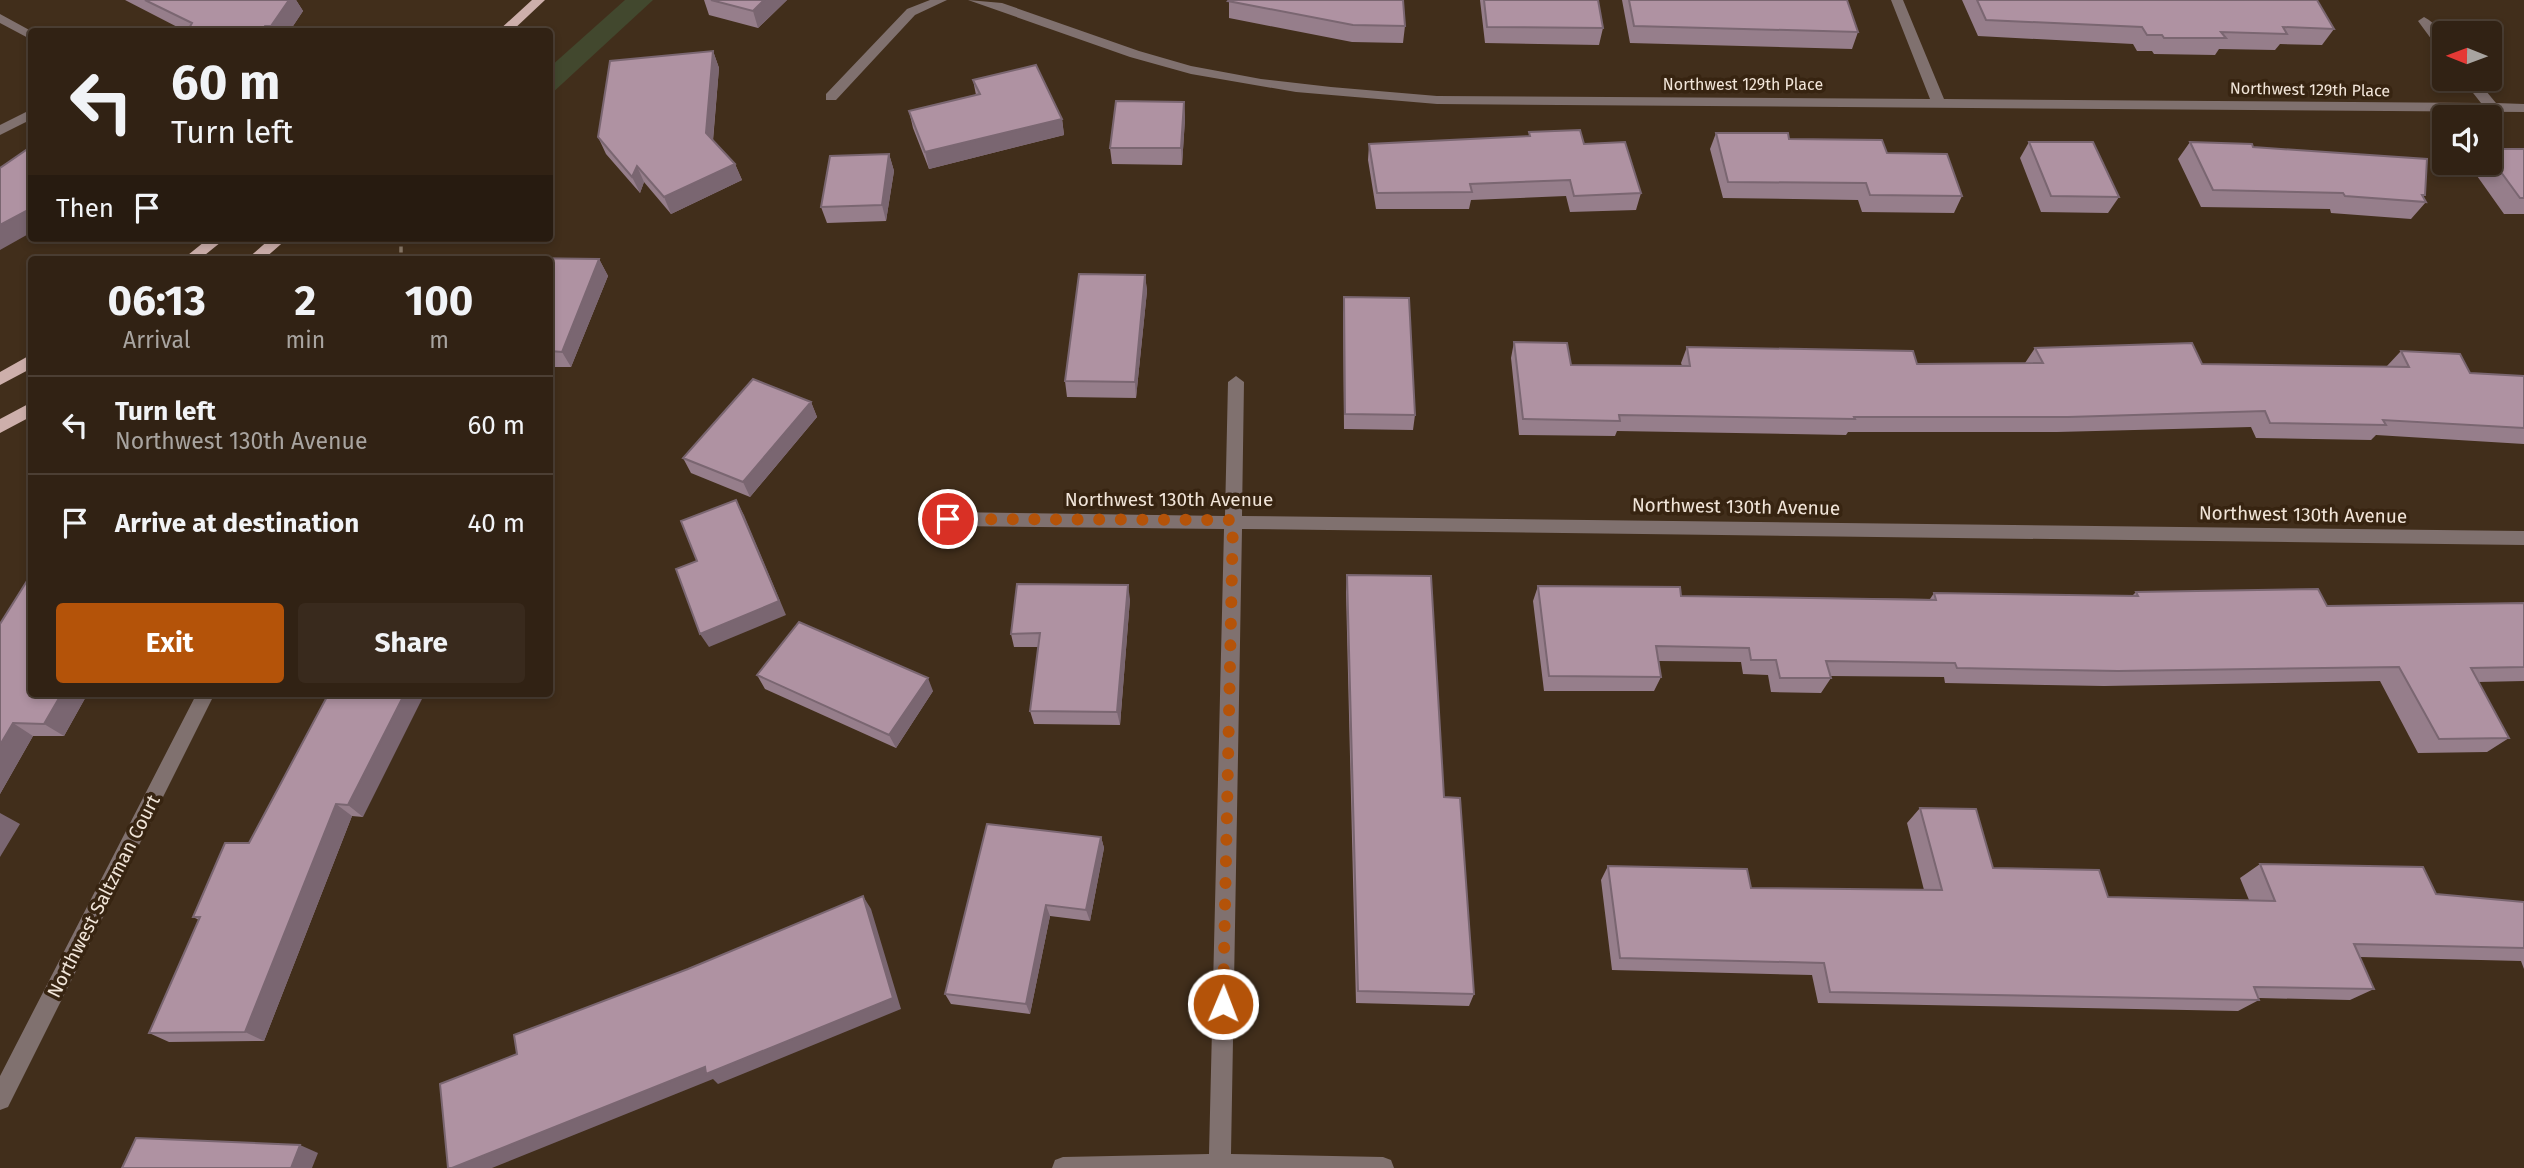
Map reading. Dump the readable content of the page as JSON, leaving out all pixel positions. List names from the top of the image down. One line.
{"streets":{"street":["Northwest 129th Place","Northwest 130th Avenue","Northwest Saltzman Court"]},"north":"left","page":{"turn":["60 m","Turn left"],"then":"Then","eta":["06:13","Arrival","2","min","100","m"],"list":[{"name":"Turn left","note":"Northwest 130th Avenue","value":"60 m"},{"name":"Arrive at destination","value":"40 m"}],"buttons":["Exit","Share"]}}
